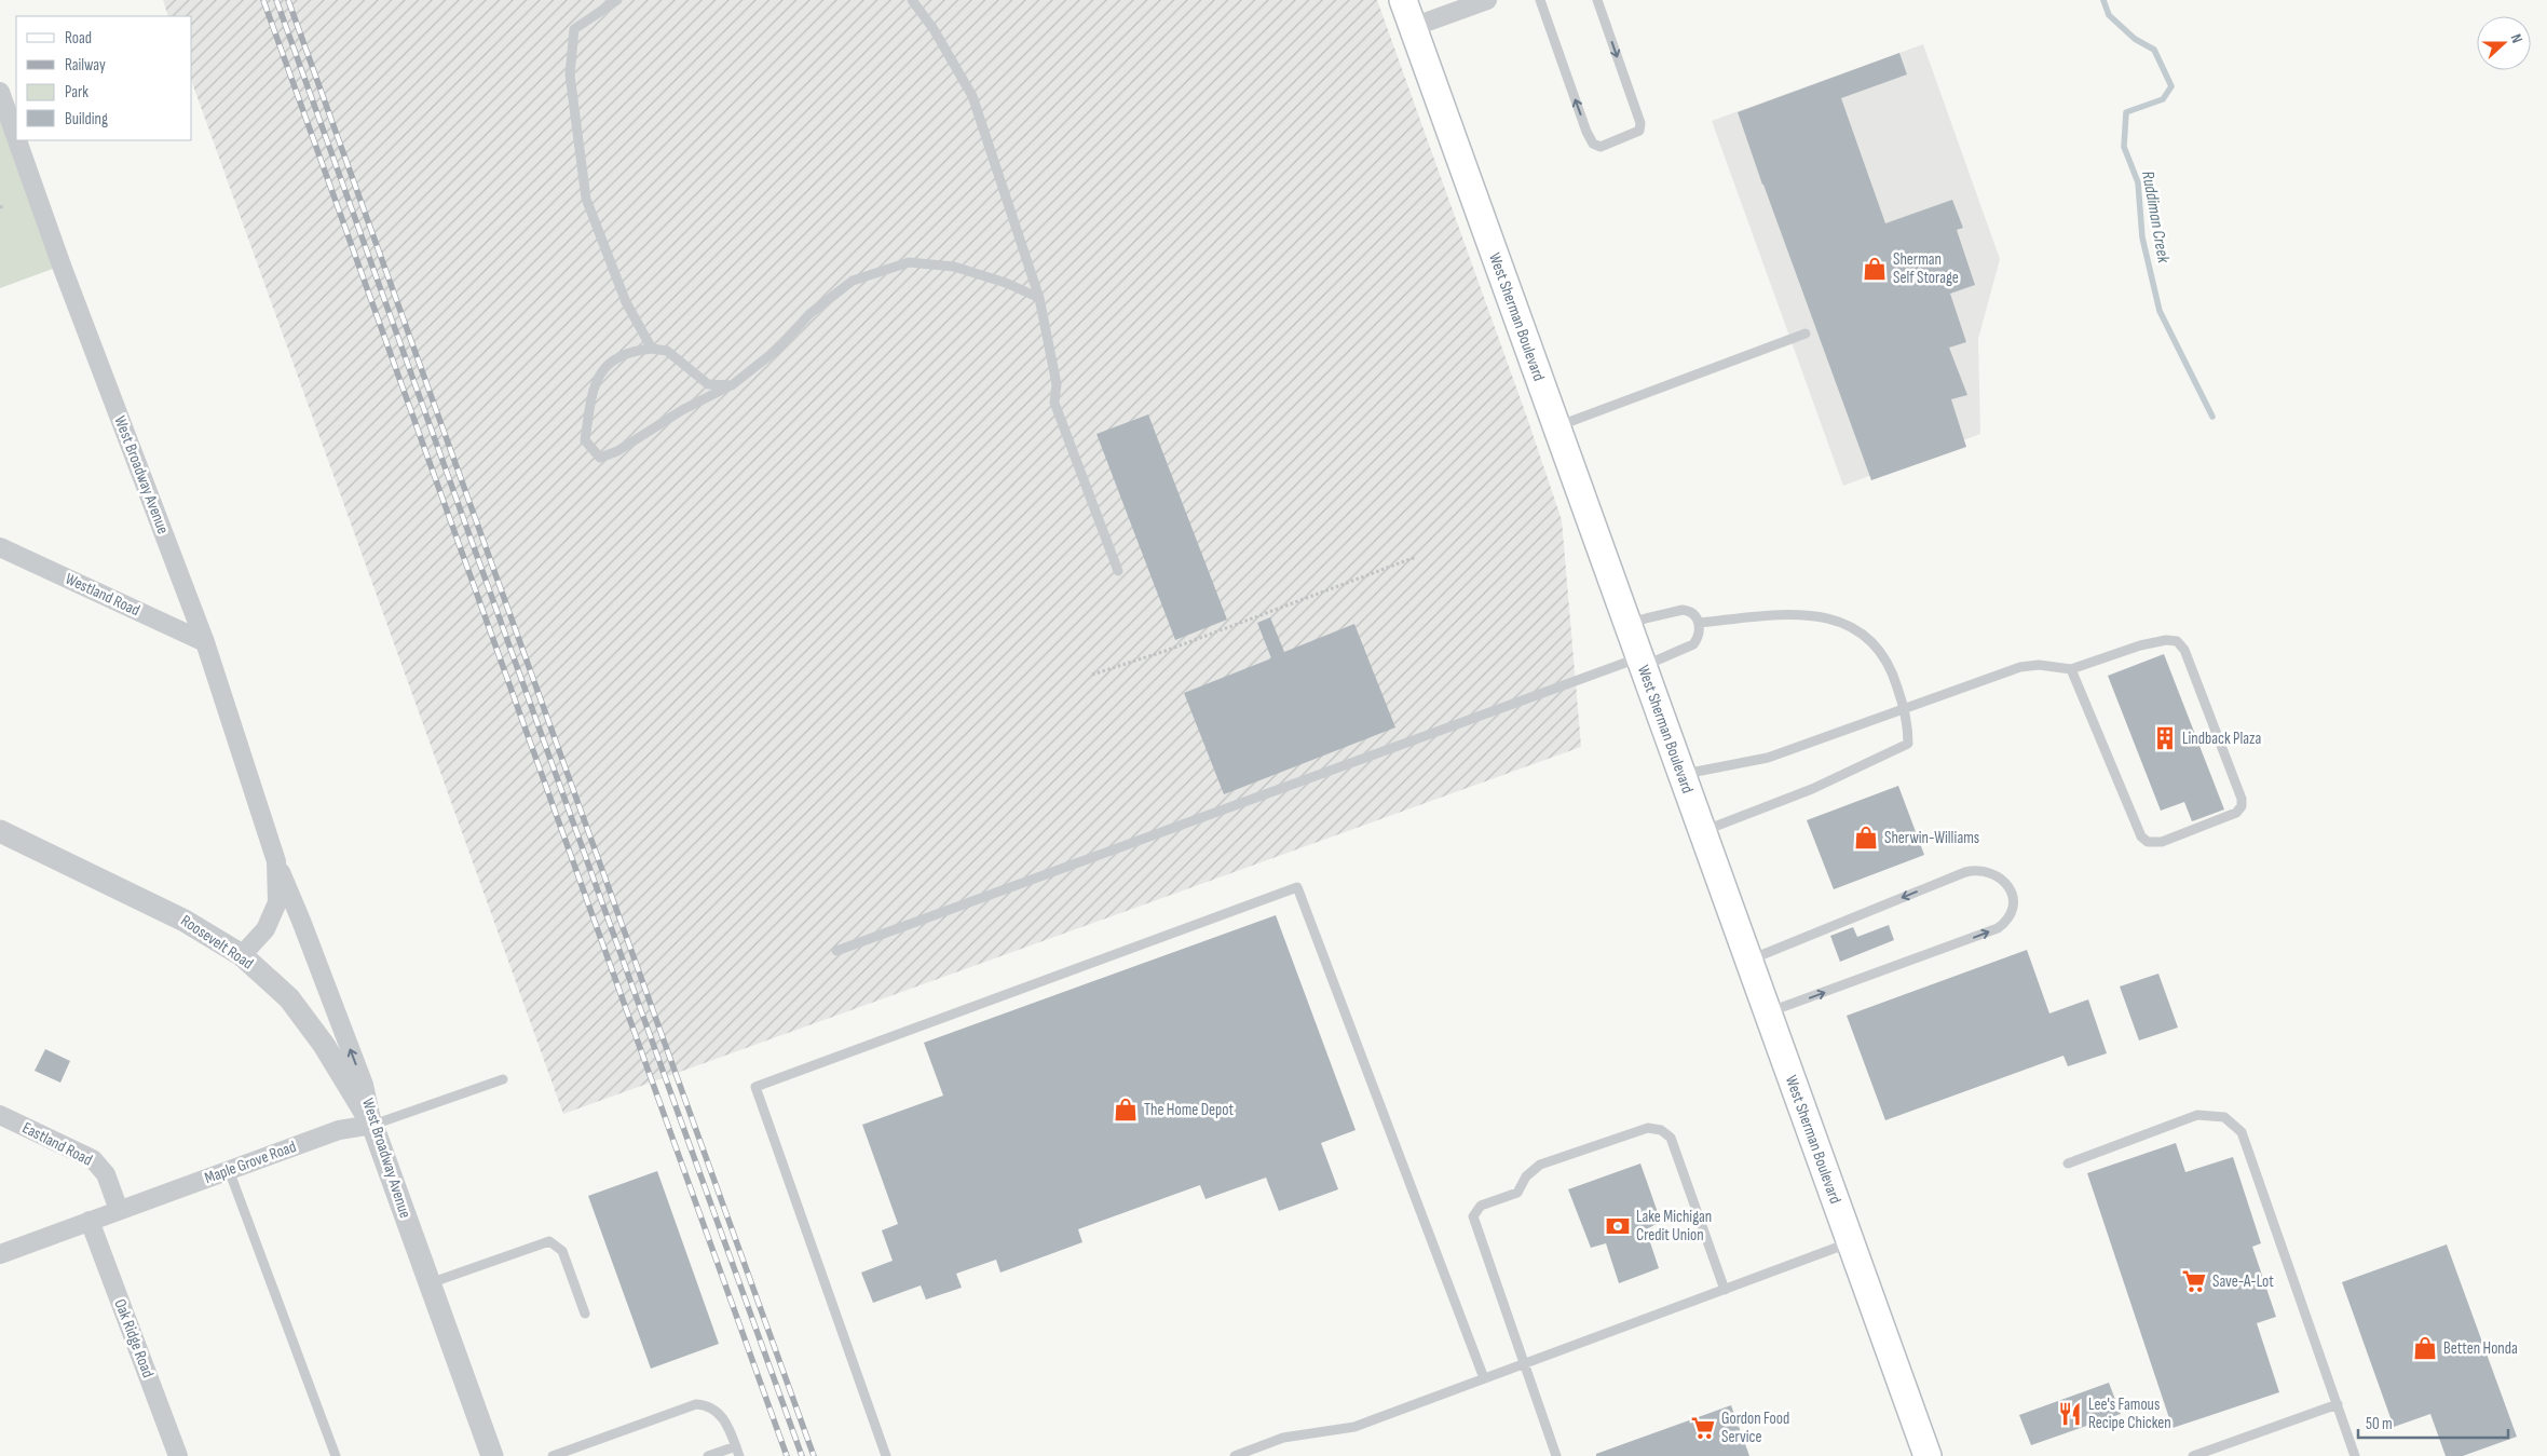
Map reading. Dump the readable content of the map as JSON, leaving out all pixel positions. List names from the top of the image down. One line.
{"streets":{"main road":["West Sherman Boulevard"],"street":["West Broadway Avenue","Westland Road","Roosevelt Road","Eastland Road","Maple Grove Road","Oak Ridge Road"]},"crossings":[["West Broadway Avenue","Westland Road"],["West Broadway Avenue","Roosevelt Road"],["West Broadway Avenue","Maple Grove Road"],["Roosevelt Road","Maple Grove Road"],["Eastland Road","Maple Grove Road"],["Maple Grove Road","Oak Ridge Road"]],"water":["Ruddiman Creek"],"places":{"shop":["Sherman Self Storage","Sherwin-Williams","The Home Depot","Betten Honda"],"building":["Lindback Plaza"],"bank":["Lake Michigan Credit Union"],"supermarket":["Save-A-Lot","Gordon Food Service"],"restaurant":["Lee's Famous Recipe Chicken"]},"legend":["Road","Railway","Park","Building"],"scale_bar":"50 m","north":"right"}
